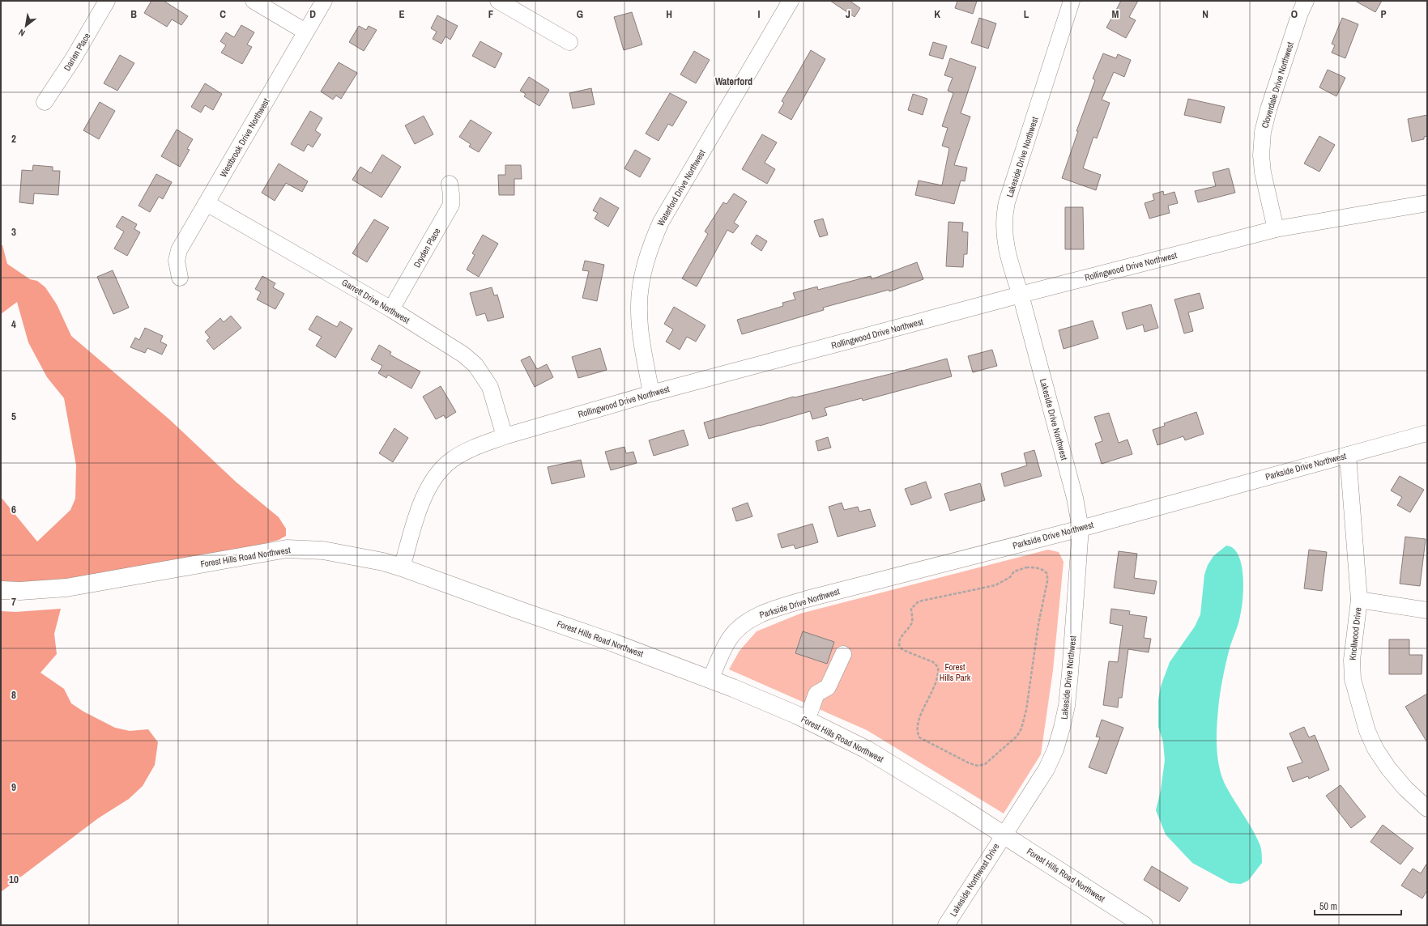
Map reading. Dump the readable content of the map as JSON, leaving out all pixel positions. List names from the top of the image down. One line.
{"streets":{"main road":["Forest Hills Road Northwest"],"street":["Darien Place","Cloverdale Drive Northwest","Westbrook Drive Northwest","Lakeside Drive Northwest","Waterford Drive Northwest","Dryden Place","Rollingwood Drive Northwest","Garrett Drive Northwest","Parkside Drive Northwest","Knollwood Drive","Lakeside Northwest Drive"]},"crossings":[["Cloverdale Drive Northwest","Rollingwood Drive Northwest"],["Westbrook Drive Northwest","Garrett Drive Northwest"],["Lakeside Drive Northwest","Rollingwood Drive Northwest"],["Lakeside Drive Northwest","Parkside Drive Northwest"],["Lakeside Drive Northwest","Forest Hills Road Northwest"],["Lakeside Drive Northwest","Lakeside Northwest Drive"],["Waterford Drive Northwest","Rollingwood Drive Northwest"],["Dryden Place","Garrett Drive Northwest"],["Rollingwood Drive Northwest","Garrett Drive Northwest"],["Rollingwood Drive Northwest","Forest Hills Road Northwest"],["Parkside Drive Northwest","Forest Hills Road Northwest"],["Parkside Drive Northwest","Knollwood Drive"],["Forest Hills Road Northwest","Lakeside Northwest Drive"]],"districts":["Waterford"],"parks":["Forest Hills Park"],"scale_bar":"50 m","north":"bottom left","grid":{"columns":["B","C","D","E","F","G","H","I","J","K","L","M","N","O","P"],"rows":["2","3","4","5","6","7","8","9","10"]}}
